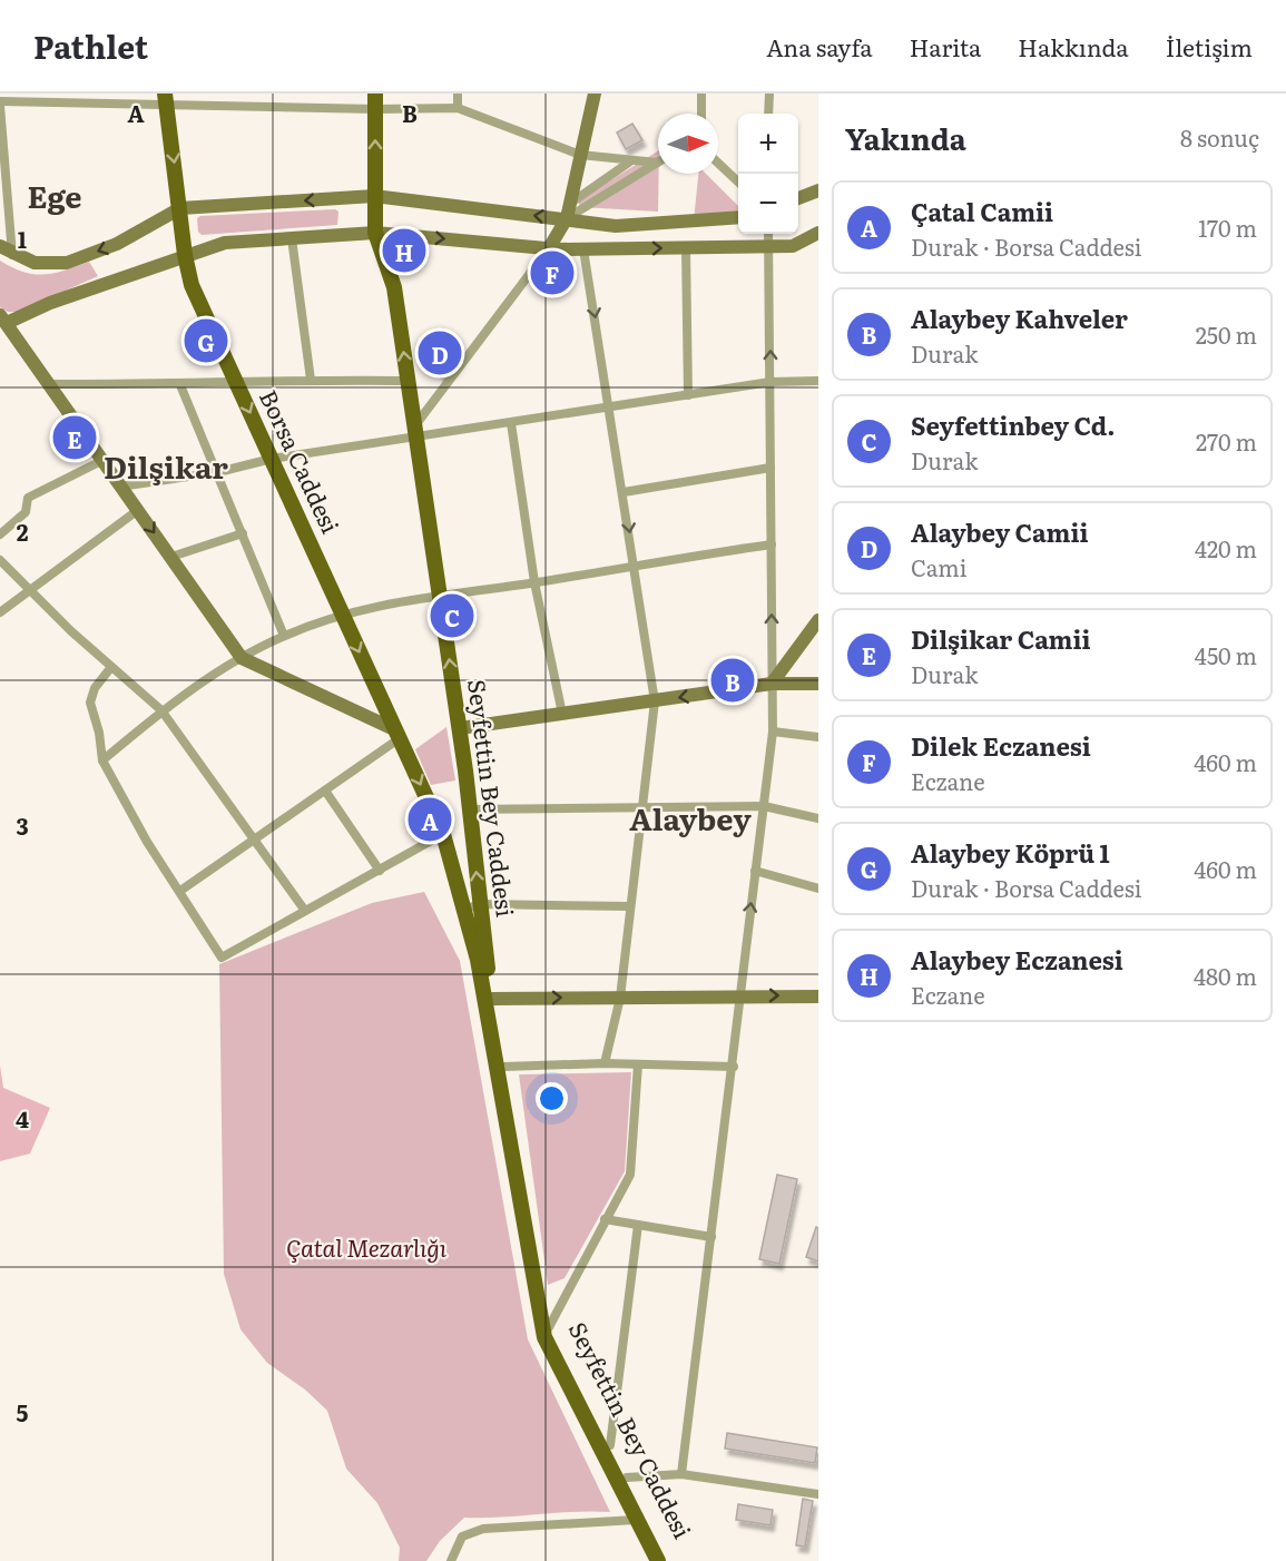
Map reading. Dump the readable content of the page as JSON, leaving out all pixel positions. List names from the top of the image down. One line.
{"streets":{"main road":["Borsa Caddesi","Seyfettin Bey Caddesi"]},"crossings":[["Borsa Caddesi","Seyfettin Bey Caddesi"]],"one_way":["Borsa Caddesi"],"districts":["Ege","Dilşikar","Alaybey"],"parks":["Çatal Mezarlığı"],"north":"right","page":{"header":"Pathlet","nav":["Ana sayfa","Harita","Hakkında","İletişim"],"heading":["Yakında","8 sonuç"],"map_buttons":["+","−"],"list":[{"mark":"A","name":"Çatal Camii","note":"Durak · Borsa Caddesi","value":"170 m"},{"mark":"B","name":"Alaybey Kahveler","note":"Durak","value":"250 m"},{"mark":"C","name":"Seyfettinbey Cd.","note":"Durak","value":"270 m"},{"mark":"D","name":"Alaybey Camii","note":"Cami","value":"420 m"},{"mark":"E","name":"Dilşikar Camii","note":"Durak","value":"450 m"},{"mark":"F","name":"Dilek Eczanesi","note":"Eczane","value":"460 m"},{"mark":"G","name":"Alaybey Köprü 1","note":"Durak · Borsa Caddesi","value":"460 m"},{"mark":"H","name":"Alaybey Eczanesi","note":"Eczane","value":"480 m"}],"pins":["H","F","G","D","E","C","B","A"]},"grid":{"columns":["A","B"],"rows":["1","2","3","4","5"]}}
